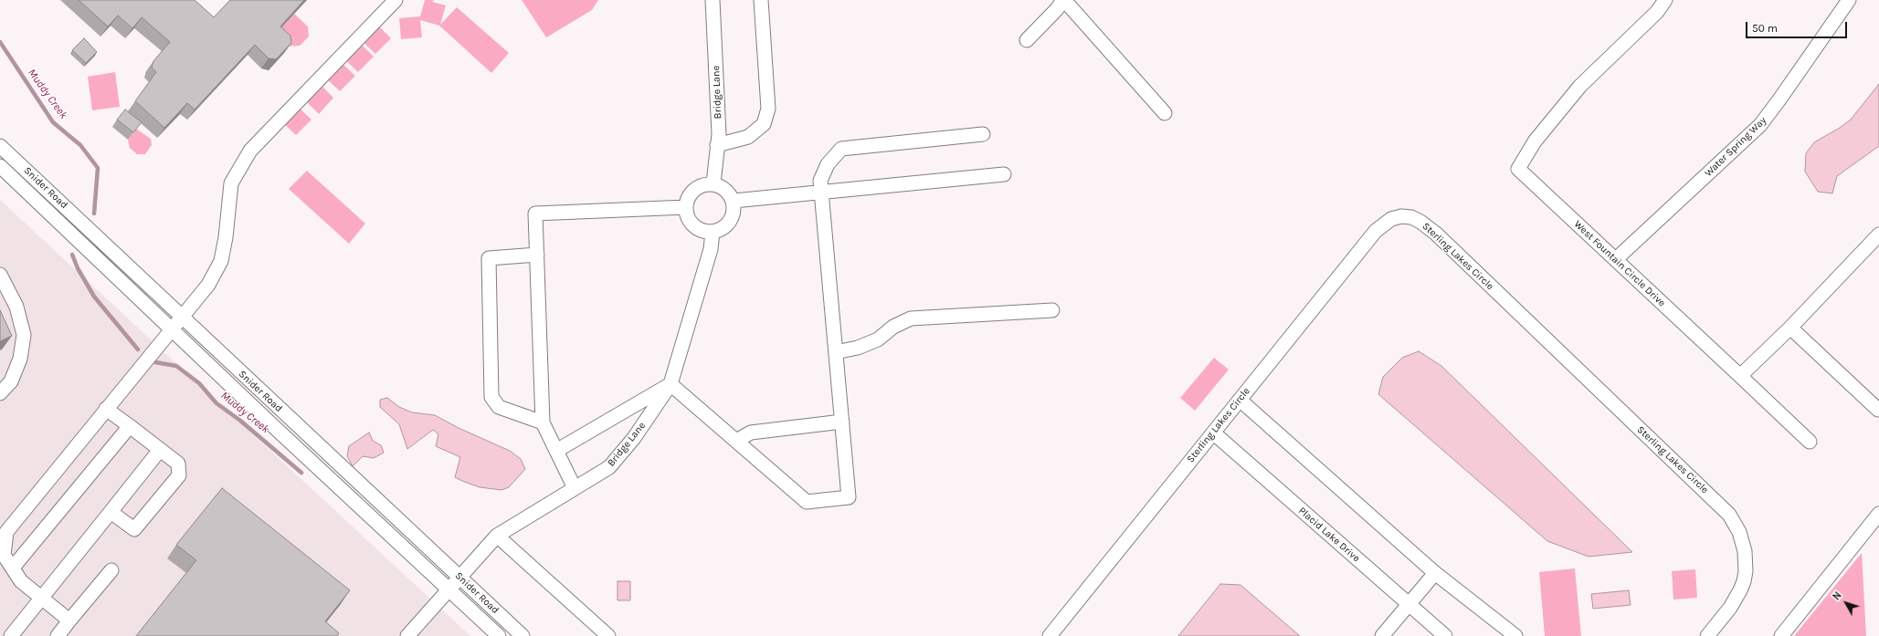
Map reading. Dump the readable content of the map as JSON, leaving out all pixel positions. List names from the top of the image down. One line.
{"streets":{"street":["Bridge Lane","Water Spring Way","Snider Road","Sterling Lakes Circle","West Fountain Circle Drive","Placid Lake Drive"]},"crossings":[["Bridge Lane","Snider Road"],["Water Spring Way","West Fountain Circle Drive"],["Sterling Lakes Circle","Placid Lake Drive"]],"water":["Muddy Creek"],"scale_bar":"50 m","north":"top left"}
